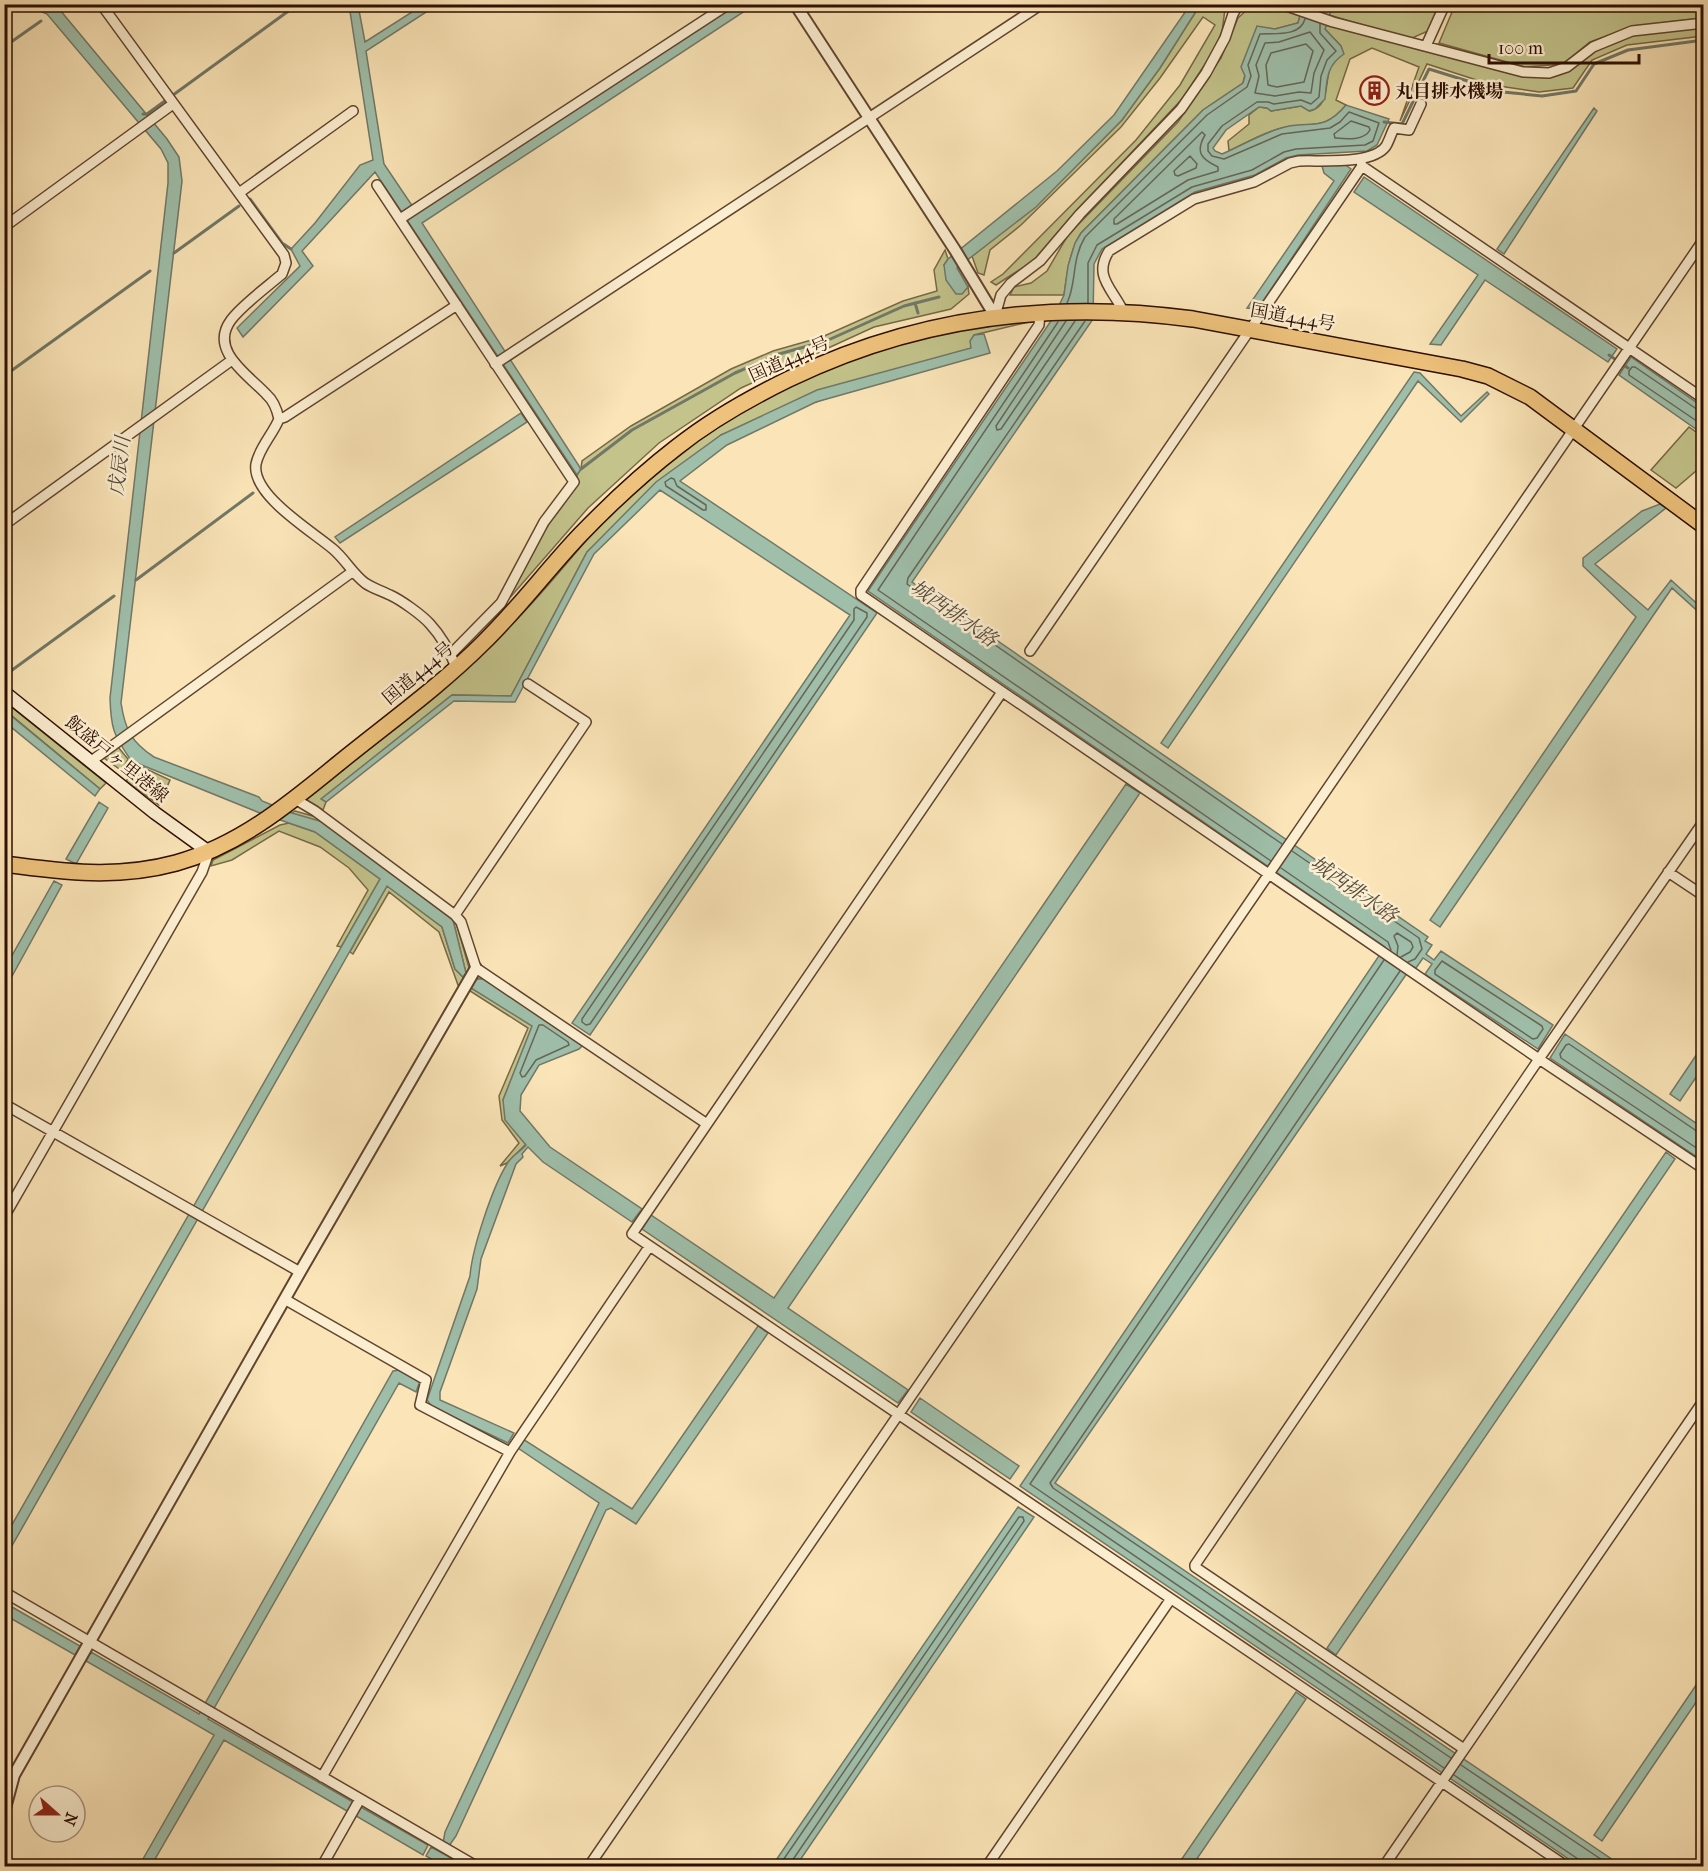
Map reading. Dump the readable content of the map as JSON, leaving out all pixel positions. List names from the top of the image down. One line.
{"streets":{"highway":["国道444号"],"main road":["飯盛戸ヶ里港線"]},"crossings":[["国道444号","飯盛戸ヶ里港線"]],"water":["戊辰川","城西排水路"],"places":{"building":["丸目排水機場"]},"scale_bar":"100 m","north":"right"}
